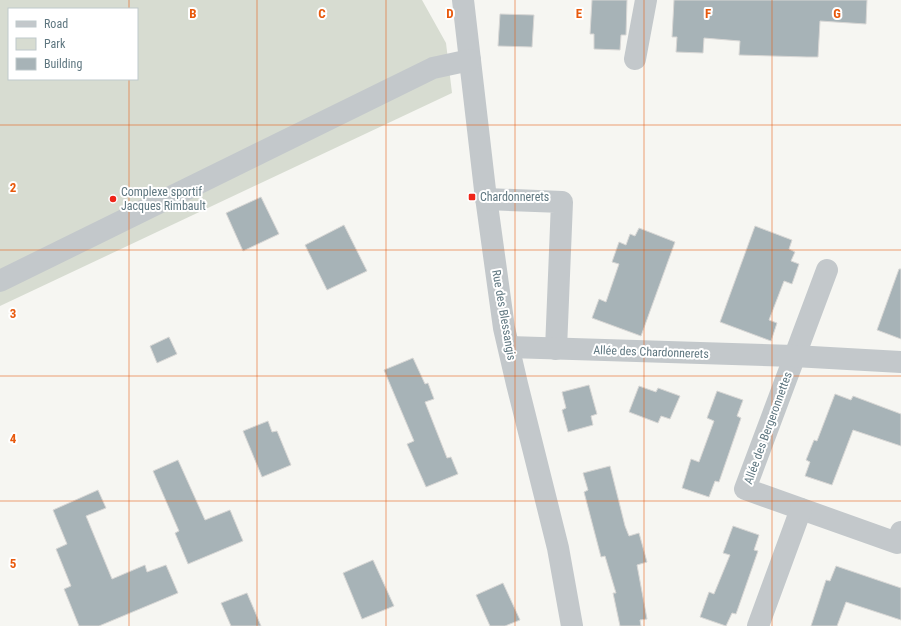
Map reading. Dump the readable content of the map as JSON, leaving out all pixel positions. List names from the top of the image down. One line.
{"streets":{"street":["Rue des Blessangis","Allée des Chardonnerets","Allée des Bergeronnettes"]},"crossings":[["Rue des Blessangis","Allée des Chardonnerets"],["Allée des Chardonnerets","Allée des Bergeronnettes"]],"places":{"transit":["Chardonnerets"],"other":["Complexe sportif Jacques Rimbault"]},"legend":["Road","Park","Building"],"grid":{"columns":["B","C","D","E","F","G"],"rows":["2","3","4","5"]}}
